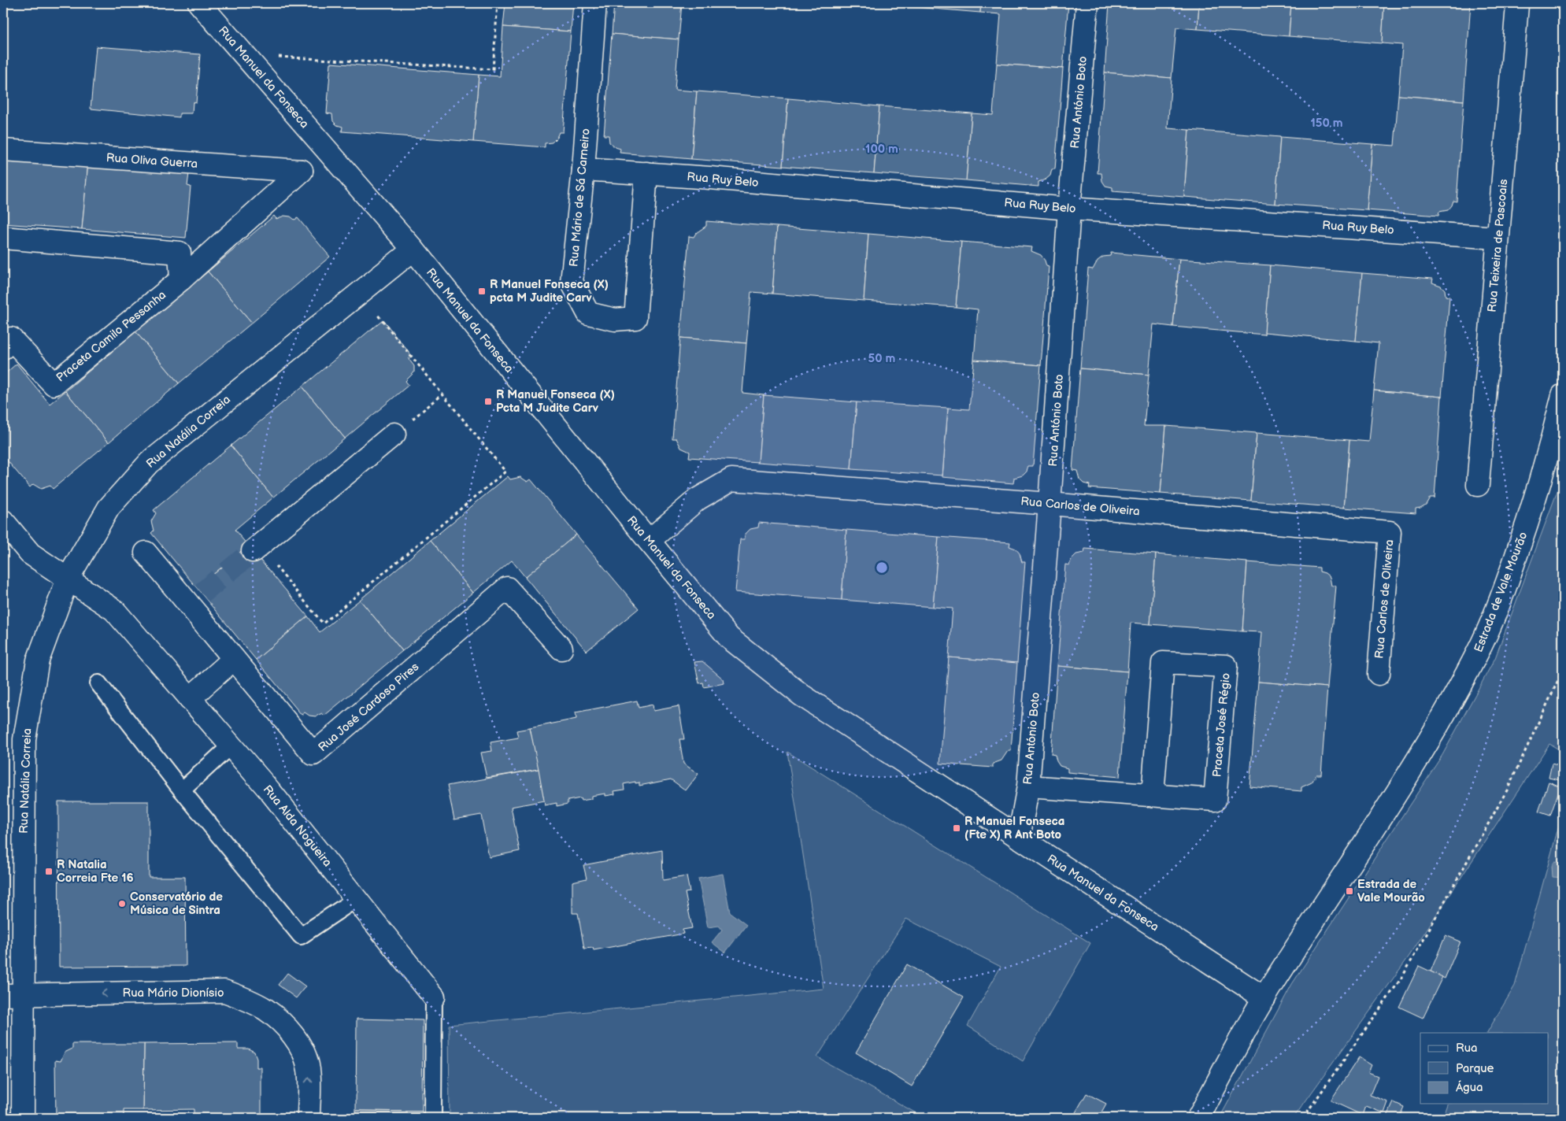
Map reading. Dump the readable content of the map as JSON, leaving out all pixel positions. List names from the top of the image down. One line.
{"streets":{"street":["Rua Manuel da Fonseca","Rua António Boto","Rua Oliva Guerra","Rua Ruy Belo","Rua Mário de Sá Carneiro","Rua Teixeira de Pascoais","Praceta Camilo Pessanha","Rua Natália Correia","Rua Carlos de Oliveira","Estrada de Vale Mourão","Rua José Cardoso Pires","Praceta José Régio","Rua Alda Nogueira","Rua Mário Dionísio"]},"crossings":[["Rua Manuel da Fonseca","Rua António Boto"],["Rua Manuel da Fonseca","Rua Natália Correia"],["Rua Manuel da Fonseca","Rua Carlos de Oliveira"],["Rua Manuel da Fonseca","Estrada de Vale Mourão"],["Rua António Boto","Rua Ruy Belo"],["Rua António Boto","Rua Carlos de Oliveira"],["Rua António Boto","Praceta José Régio"],["Rua Oliva Guerra","Praceta Camilo Pessanha"],["Rua Ruy Belo","Rua Mário de Sá Carneiro"],["Rua Ruy Belo","Rua Teixeira de Pascoais"],["Rua Natália Correia","Rua Alda Nogueira"],["Rua Natália Correia","Rua Mário Dionísio"]],"one_way":["Rua Mário Dionísio"],"places":{"transit":["R Manuel Fonseca (X) pcta M Judite Carv","R Manuel Fonseca (X) Pcta M Judite Carv","R Manuel Fonseca (Fte X) R Ant Boto","R Natalia Correia Fte 16","Estrada de Vale Mourão"],"other":["Conservatório de Música de Sintra"]},"legend":["Rua","Parque","Água"],"rings":["150 m","100 m","50 m"]}
